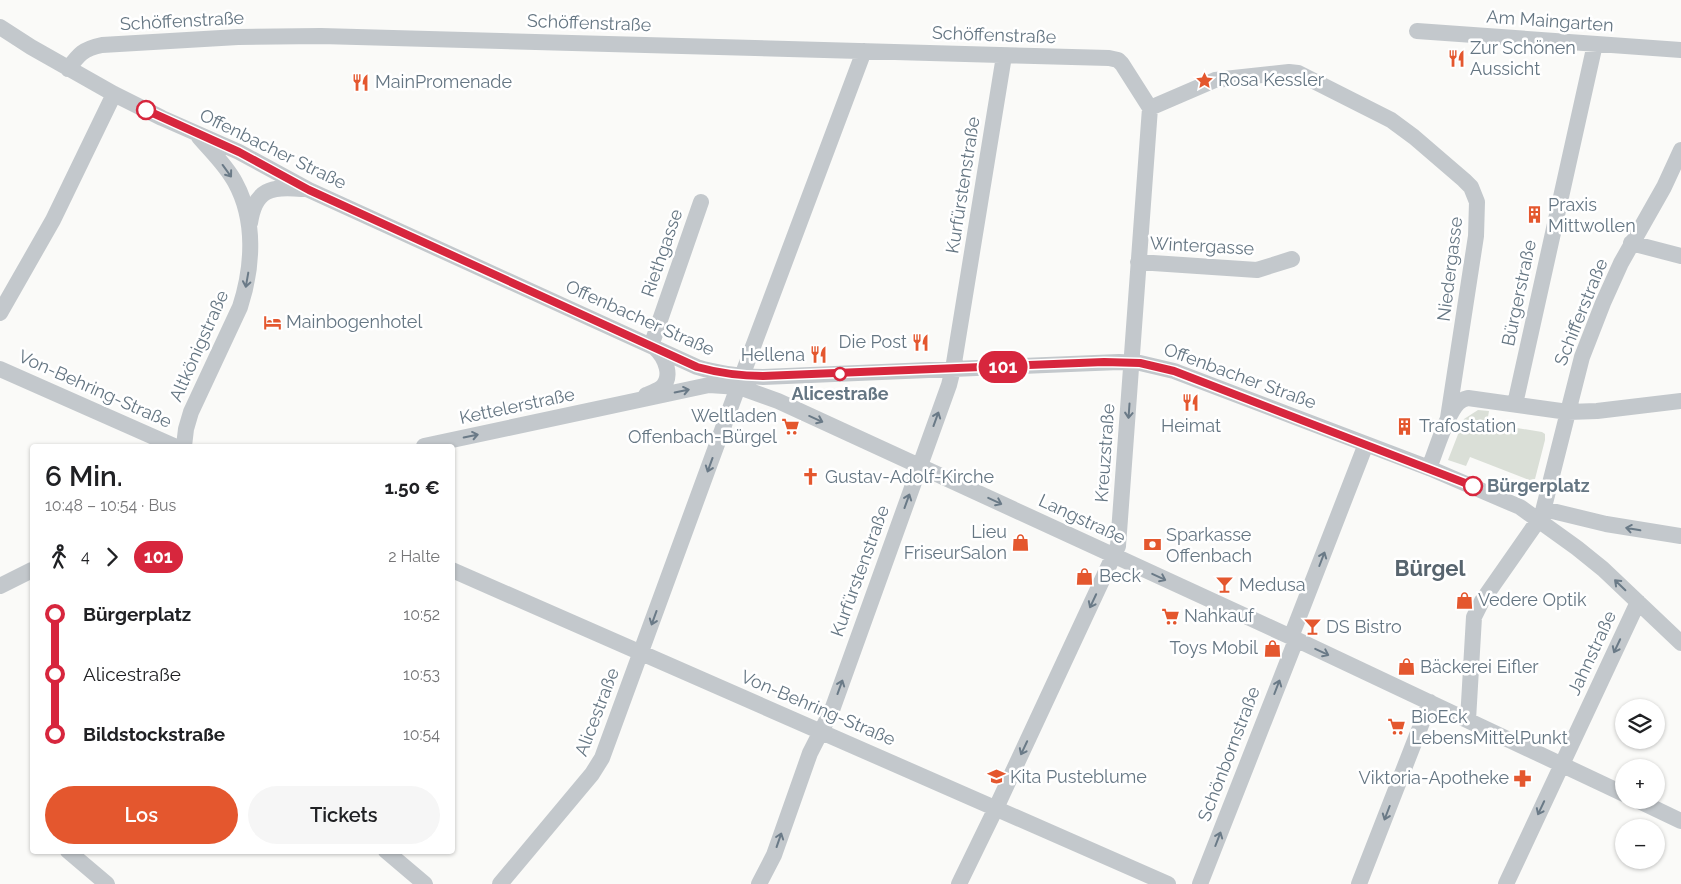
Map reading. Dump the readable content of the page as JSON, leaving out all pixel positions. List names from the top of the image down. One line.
{"streets":{"street":["Schöffenstraße","Am Maingarten","Offenbacher Straße","Kurfürstenstraße","Wintergasse","Riethgasse","Niedergasse","Bürgerstraße","Schifferstraße","Altkönigstraße","Von-Behring-Straße","Kettelerstraße","Kreuzstraße","Langstraße","Jahnstraße","Alicestraße","Schönbornstraße"]},"crossings":[["Schöffenstraße","Offenbacher Straße"],["Schöffenstraße","Kurfürstenstraße"],["Schöffenstraße","Niedergasse"],["Schöffenstraße","Kreuzstraße"],["Schöffenstraße","Alicestraße"],["Am Maingarten","Bürgerstraße"],["Offenbacher Straße","Kurfürstenstraße"],["Offenbacher Straße","Riethgasse"],["Offenbacher Straße","Altkönigstraße"],["Offenbacher Straße","Kettelerstraße"],["Offenbacher Straße","Kreuzstraße"],["Offenbacher Straße","Langstraße"],["Offenbacher Straße","Alicestraße"],["Offenbacher Straße","Schönbornstraße"],["Kurfürstenstraße","Von-Behring-Straße"],["Kurfürstenstraße","Langstraße"],["Wintergasse","Kreuzstraße"],["Riethgasse","Kettelerstraße"],["Niedergasse","Kreuzstraße"],["Altkönigstraße","Von-Behring-Straße"],["Von-Behring-Straße","Kreuzstraße"],["Von-Behring-Straße","Alicestraße"],["Kettelerstraße","Langstraße"],["Kettelerstraße","Alicestraße"],["Kreuzstraße","Langstraße"],["Langstraße","Jahnstraße"],["Langstraße","Alicestraße"],["Langstraße","Schönbornstraße"]],"one_way":["Kurfürstenstraße","Altkönigstraße","Kettelerstraße","Kreuzstraße","Langstraße","Schönbornstraße"],"districts":["Bürgel"],"places":{"restaurant":["Zur Schönen Aussicht","MainPromenade","Die Post","Hellena","Heimat"],"place":["Rosa Kessler"],"building":["Praxis Mittwollen","Trafostation"],"hotel":["Mainbogenhotel"],"other":["Alicestraße","Bürgerplatz"],"supermarket":["Weltladen Offenbach-Bürgel","Nahkauf","BioEck LebensMittelPunkt"],"church":["Gustav-Adolf-Kirche"],"shop":["Lieu FriseurSalon","Beck","Vedere Optik","Toys Mobil","Bäckerei Eifler"],"bank":["Sparkasse Offenbach"],"bar":["Medusa","DS Bistro"],"school or university":["Kita Pusteblume"],"pharmacy":["Viktoria-Apotheke"]},"lines":["bus line 101"],"page":{"on_map":"101","heading":["6 Min.","10:48 – 10:54 · Bus","1.50 €"],"legs":["4","101","2 Halte"],"list":[{"name":"Bürgerplatz","value":"10:52"},{"name":"Alicestraße","value":"10:53"},{"name":"Bildstockstraße","value":"10:54"}],"map_buttons":["+","−"],"buttons":["Los","Tickets"]}}
